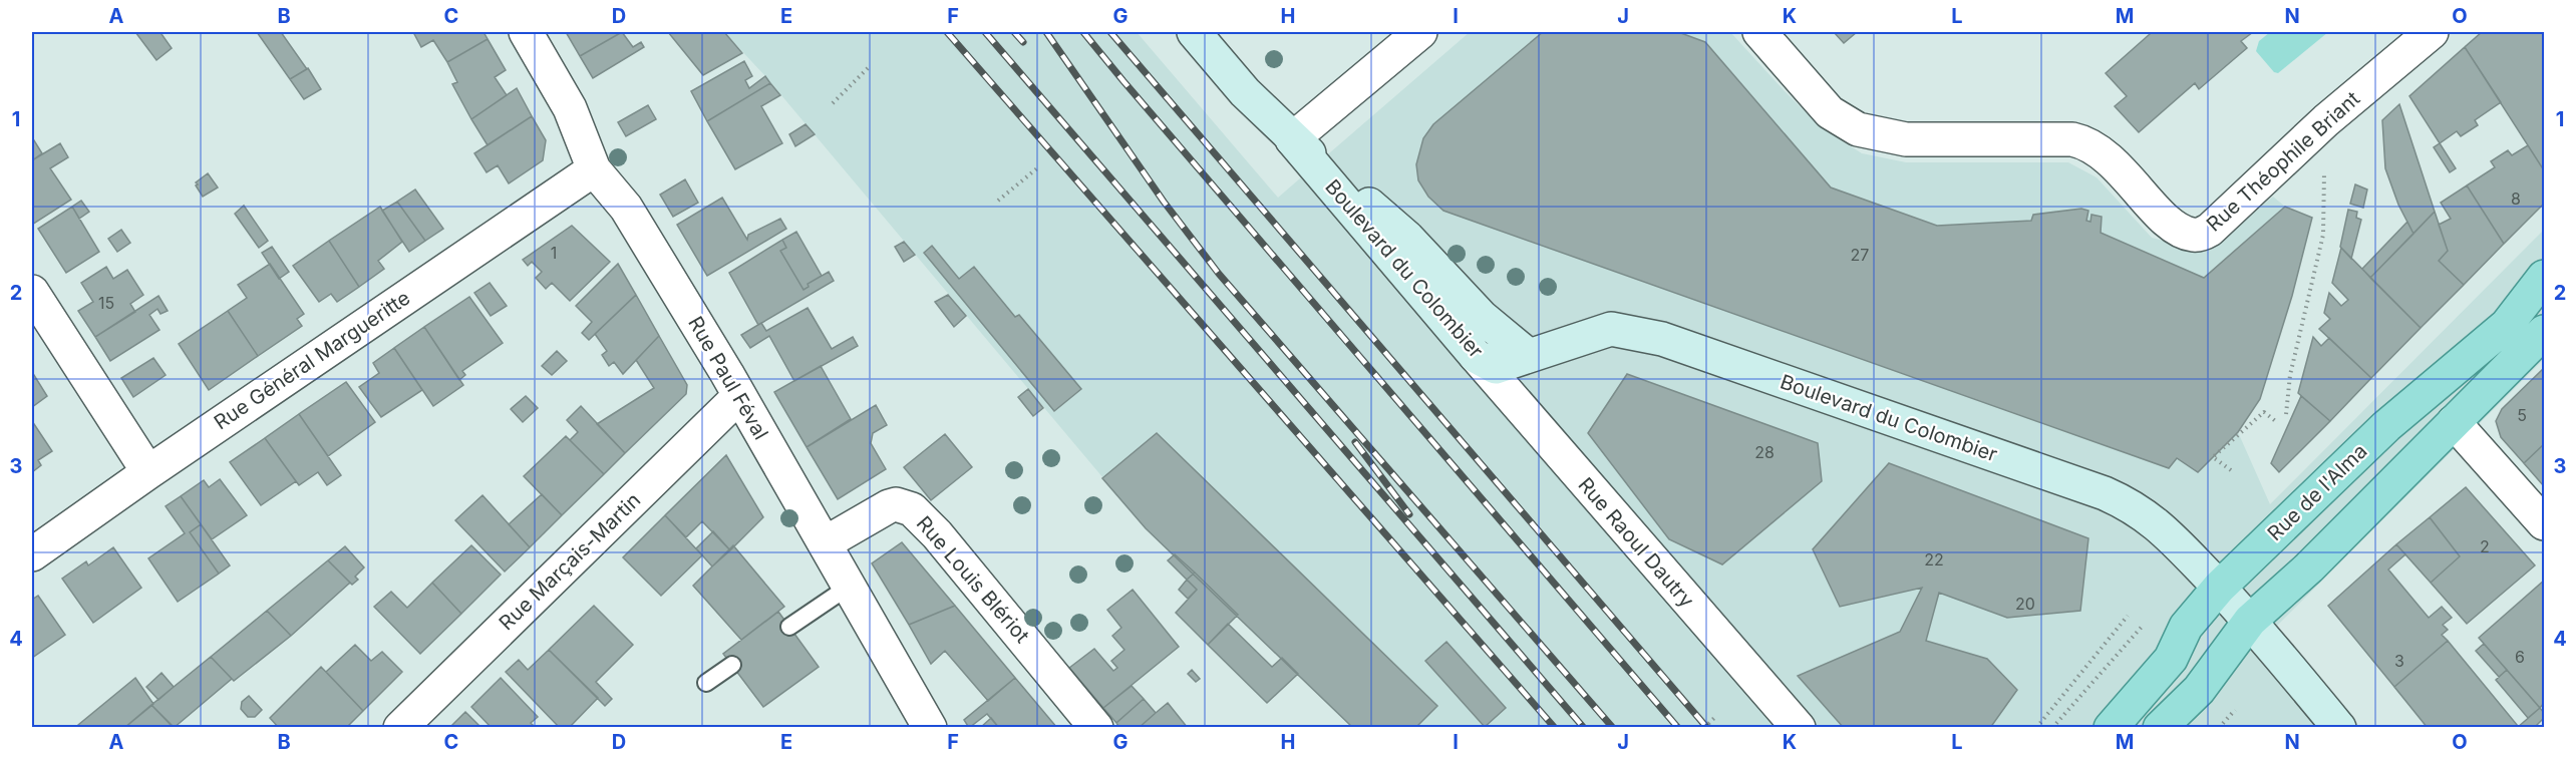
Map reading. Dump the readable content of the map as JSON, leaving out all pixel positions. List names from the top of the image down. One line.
{"streets":{"main road":["Boulevard du Colombier","Rue de l'Alma"],"street":["Rue Théophile Briant","Rue Général Margueritte","Rue Paul Féval","Rue Raoul Dautry","Rue Marçais-Martin","Rue Louis Blériot"]},"crossings":[["Boulevard du Colombier","Rue de l'Alma"],["Boulevard du Colombier","Rue Raoul Dautry"],["Rue Général Margueritte","Rue Paul Féval"],["Rue Paul Féval","Rue Marçais-Martin"],["Rue Paul Féval","Rue Louis Blériot"]],"house_numbers":["8","1","27","15","5","28","2","22","20","6","3"],"grid":{"columns":["A","B","C","D","E","F","G","H","I","J","K","L","M","N","O"],"rows":["1","2","3","4"]}}
